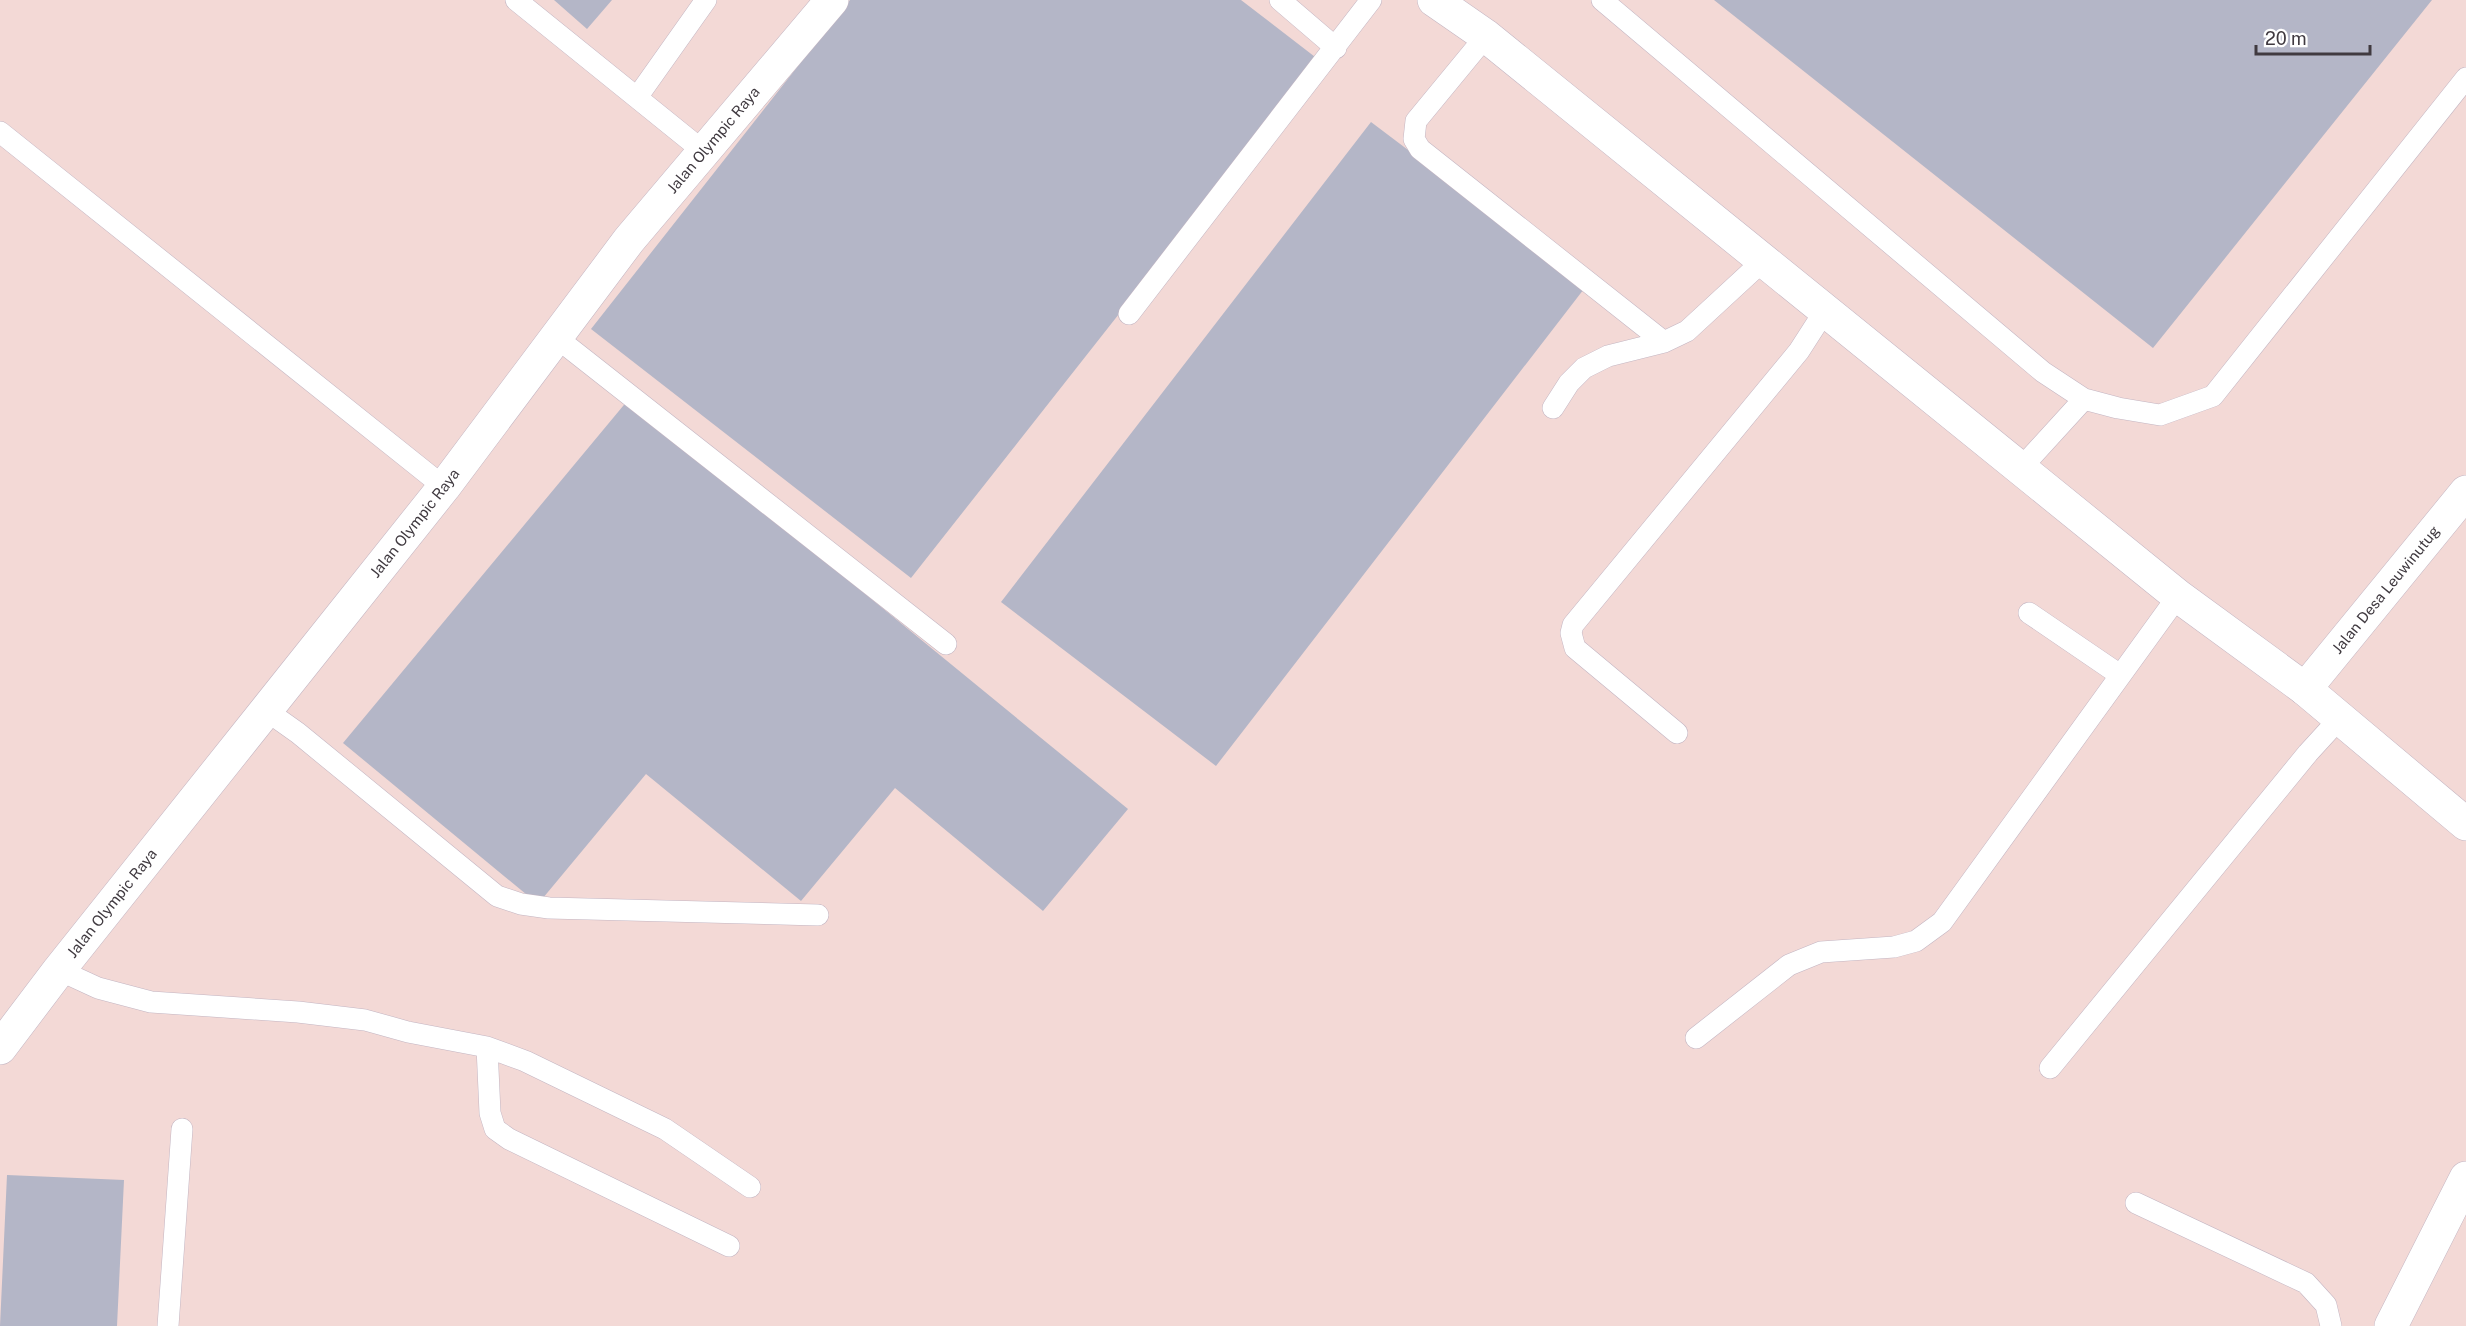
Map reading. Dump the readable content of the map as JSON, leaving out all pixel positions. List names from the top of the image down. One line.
{"streets":{"street":["Jalan Olympic Raya","Jalan Desa Leuwinutug"]},"scale_bar":"20 m"}
